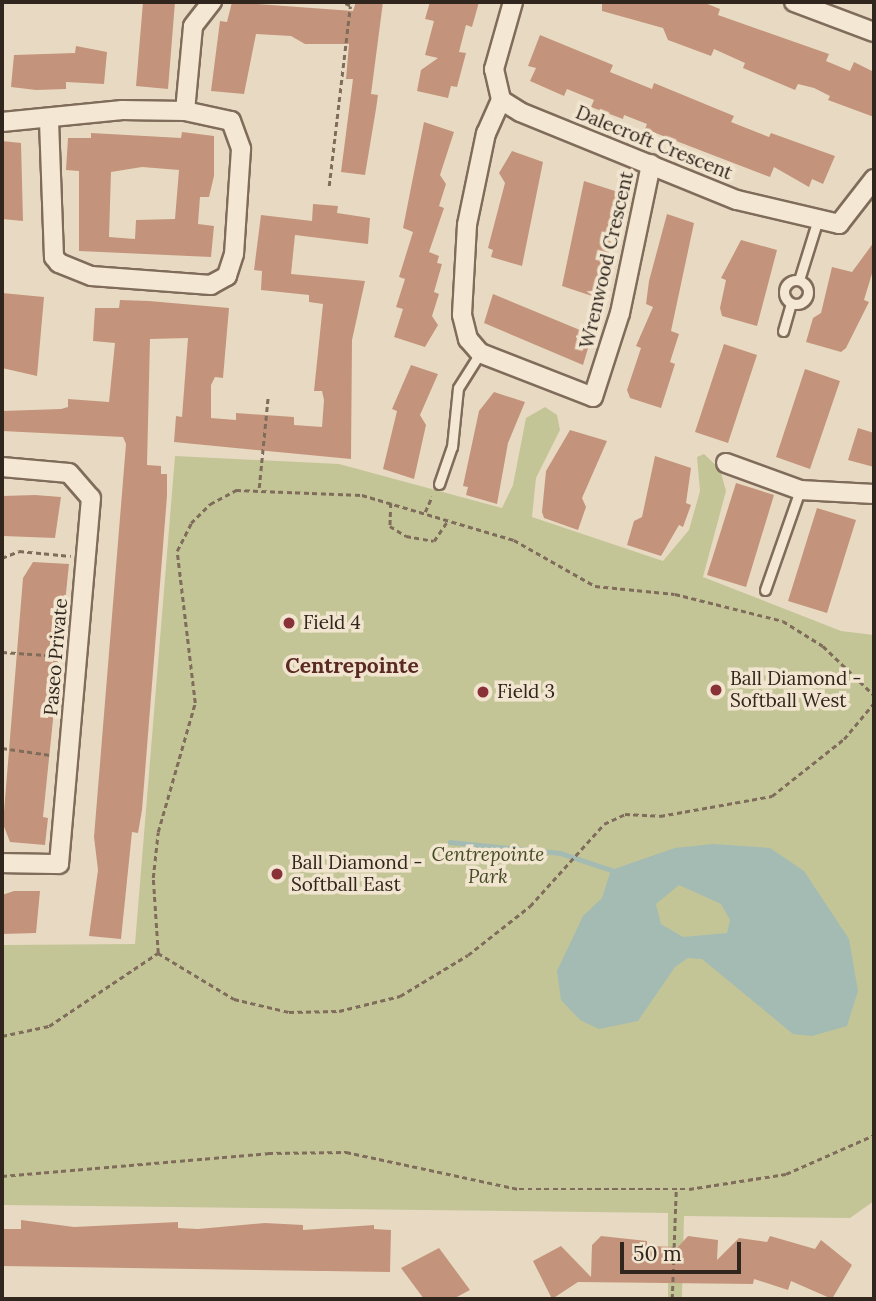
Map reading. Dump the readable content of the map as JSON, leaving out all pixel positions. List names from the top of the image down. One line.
{"streets":{"street":["Dalecroft Crescent","Wrenwood Crescent","Paseo Private"]},"crossings":[["Dalecroft Crescent","Wrenwood Crescent"]],"districts":["Centrepointe"],"parks":["Centrepointe Park"],"places":["Field 4","Ball Diamond - Softball West","Field 3","Ball Diamond - Softball East"],"scale_bar":"50 m"}
